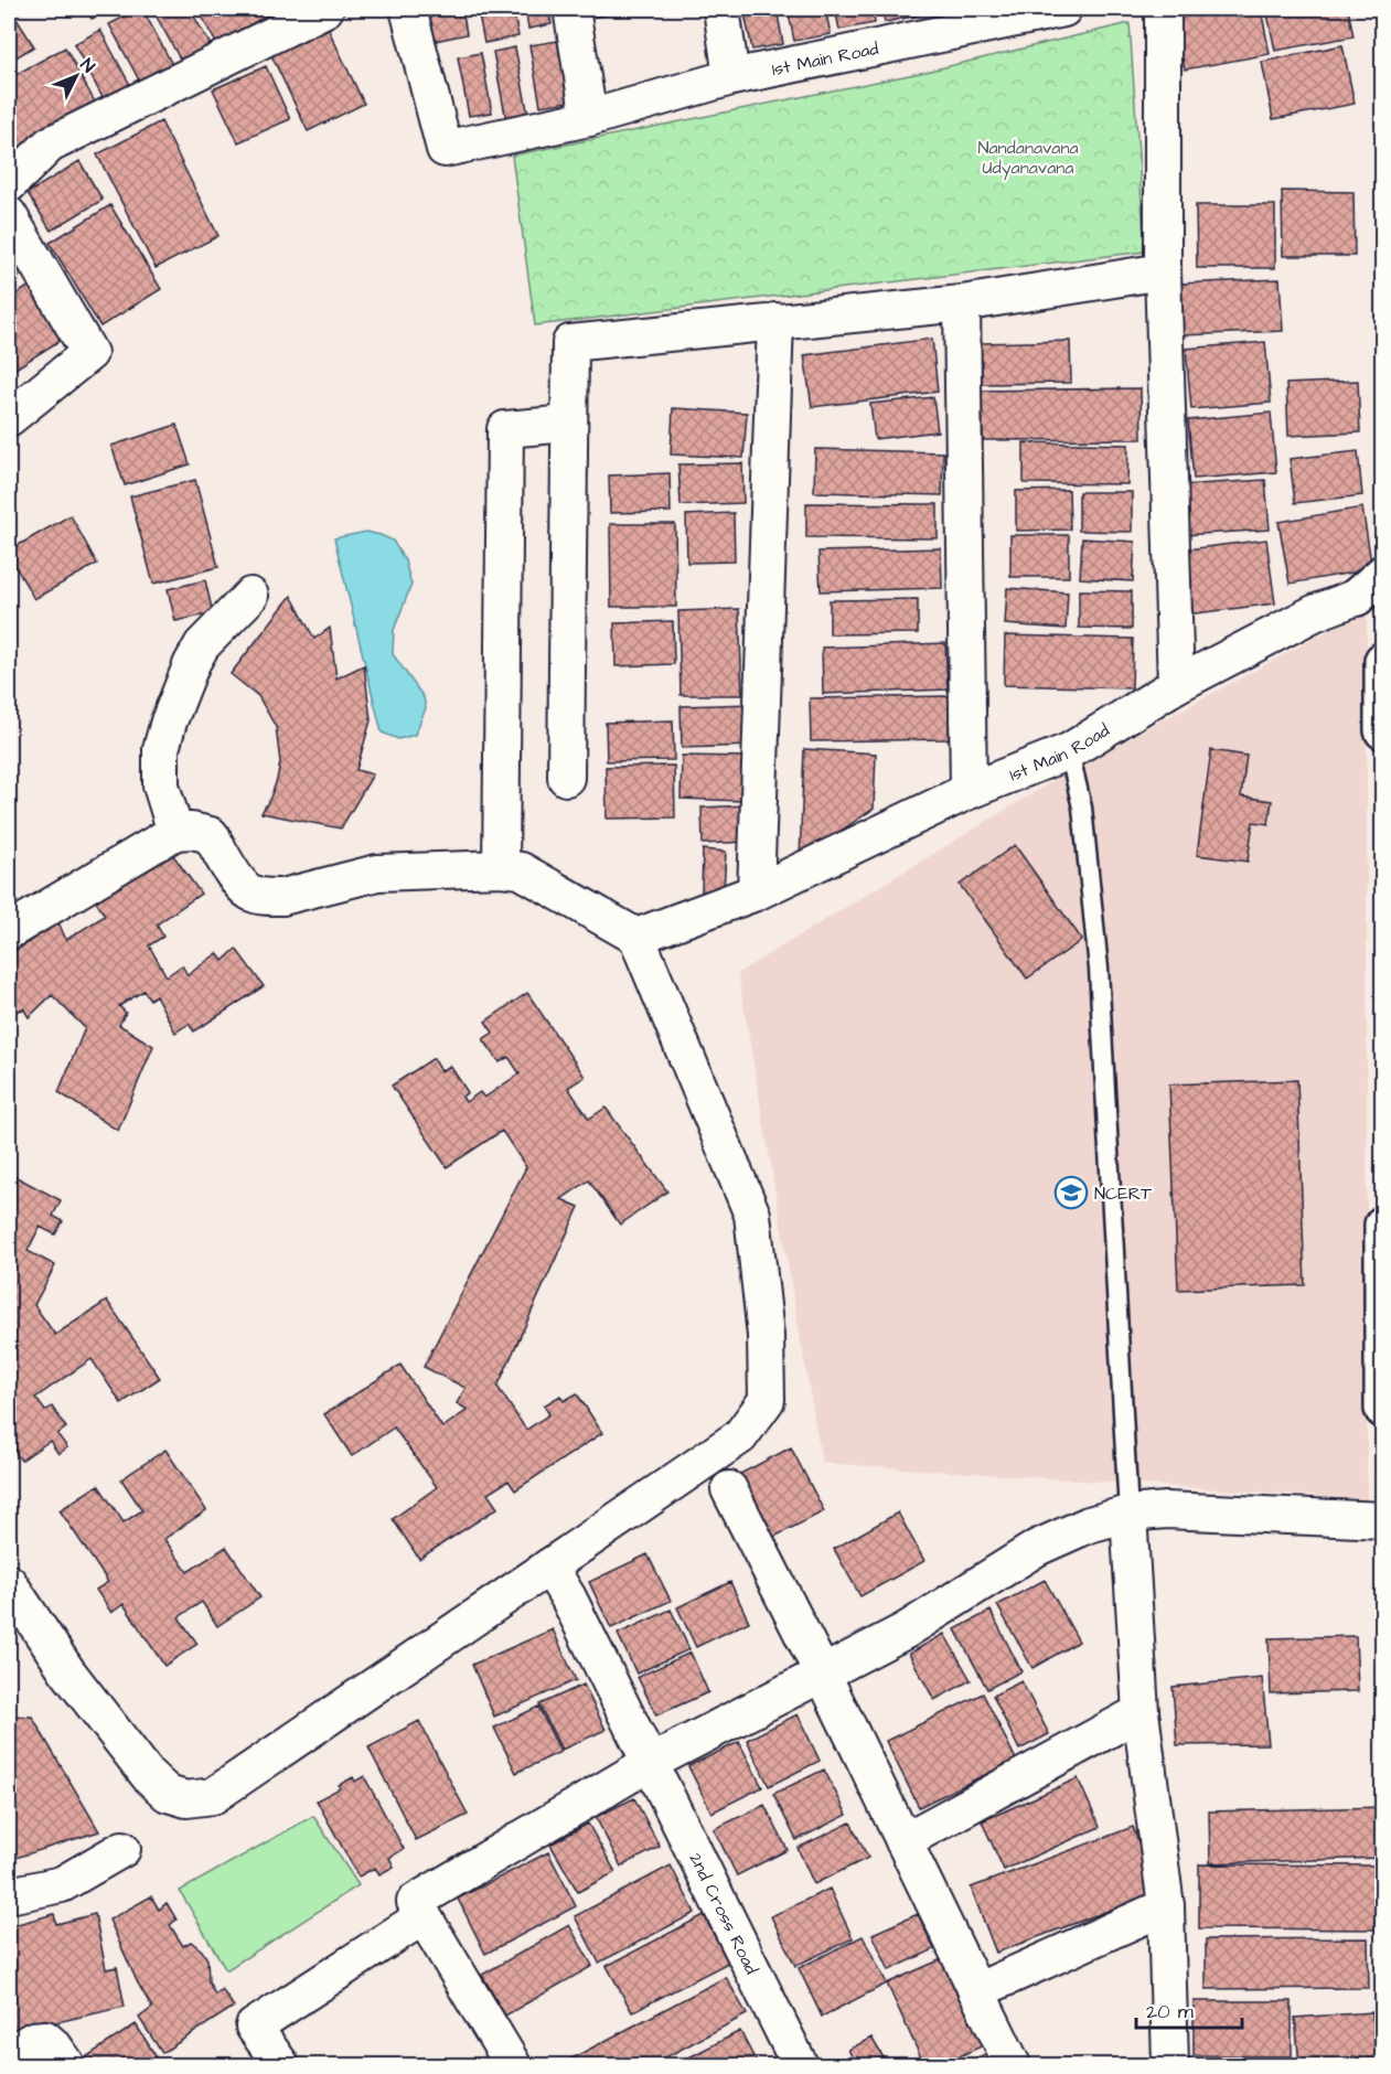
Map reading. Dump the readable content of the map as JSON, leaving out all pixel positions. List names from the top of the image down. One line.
{"streets":{"street":["1st Main Road","2nd Cross Road"]},"parks":["Nandanavana Udyanavana"],"places":{"school or university":["NCERT"]},"scale_bar":"20 m","north":"top right"}
